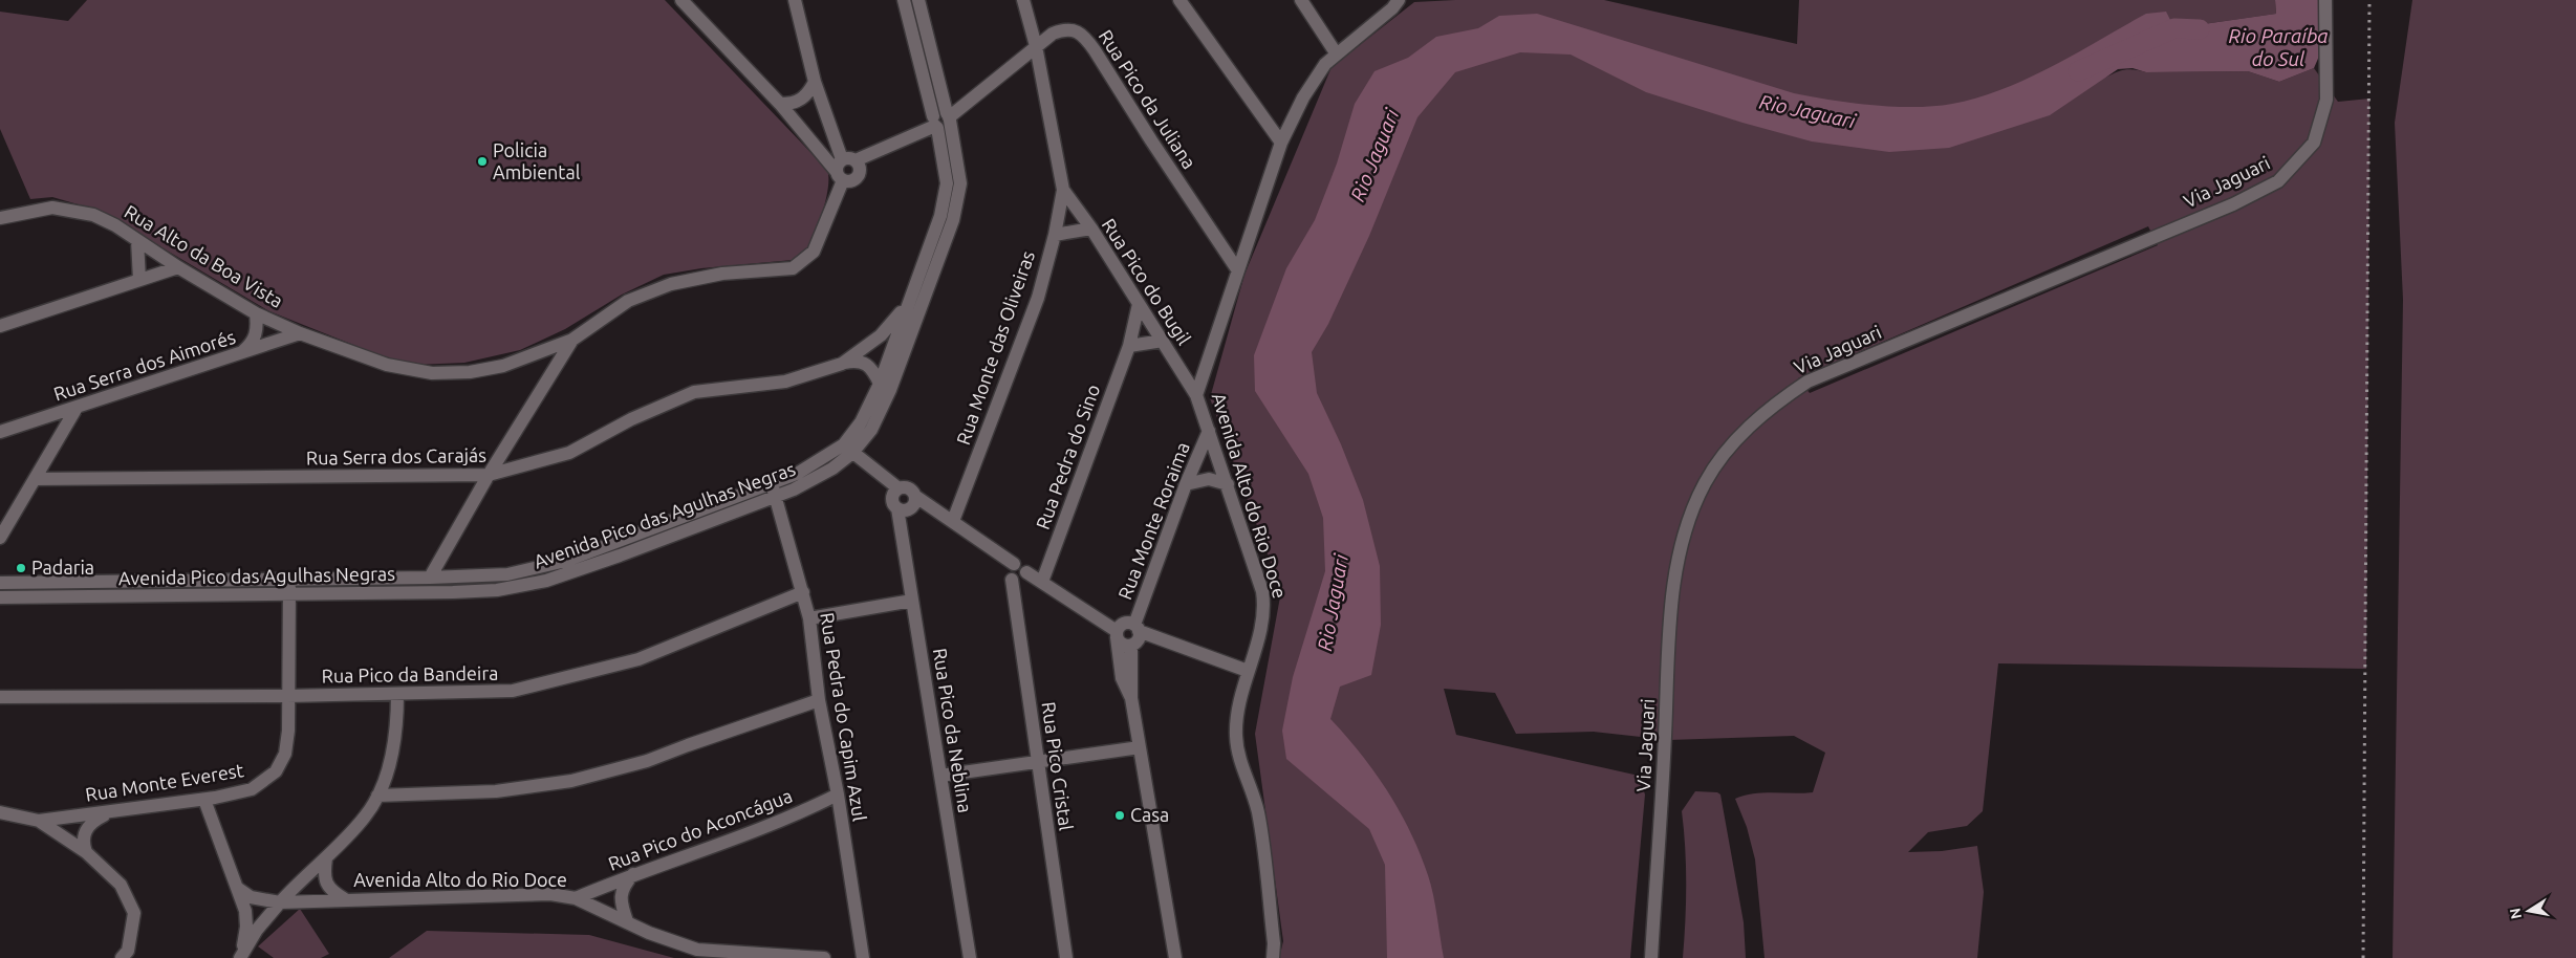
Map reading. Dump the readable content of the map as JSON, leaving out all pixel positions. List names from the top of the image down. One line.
{"streets":{"street":["Rua Pico da Juliana","Via Jaguari","Rua Alto da Boa Vista","Rua Pico do Bugil","Rua Monte das Oliveiras","Rua Serra dos Aimorés","Rua Serra dos Carajás","Rua Pedra do Sino","Avenida Alto do Rio Doce","Avenida Pico das Agulhas Negras","Rua Monte Roraima","Rua Pico da Bandeira","Rua Pedra do Capim Azul","Rua Pico da Neblina","Rua Pico Cristal","Rua Monte Everest","Rua Pico do Aconcágua"]},"crossings":[["Rua Pico da Juliana","Rua Monte das Oliveiras"],["Rua Pico da Juliana","Avenida Alto do Rio Doce"],["Rua Pico da Juliana","Avenida Pico das Agulhas Negras"],["Rua Alto da Boa Vista","Rua Serra dos Aimorés"],["Rua Pico do Bugil","Rua Monte das Oliveiras"],["Rua Pico do Bugil","Rua Pedra do Sino"],["Rua Pico do Bugil","Avenida Alto do Rio Doce"],["Rua Serra dos Carajás","Avenida Pico das Agulhas Negras"],["Avenida Alto do Rio Doce","Rua Monte Roraima"],["Avenida Alto do Rio Doce","Rua Pico do Aconcágua"],["Avenida Pico das Agulhas Negras","Rua Pedra do Capim Azul"],["Avenida Pico das Agulhas Negras","Rua Monte Everest"],["Rua Pico da Bandeira","Rua Pedra do Capim Azul"],["Rua Pico da Bandeira","Rua Monte Everest"],["Rua Pedra do Capim Azul","Rua Pico do Aconcágua"]],"water":["Rio Paraíba do Sul","Rio Jaguari"],"places":["Policia Ambiental","Padaria","Casa"],"north":"left"}
